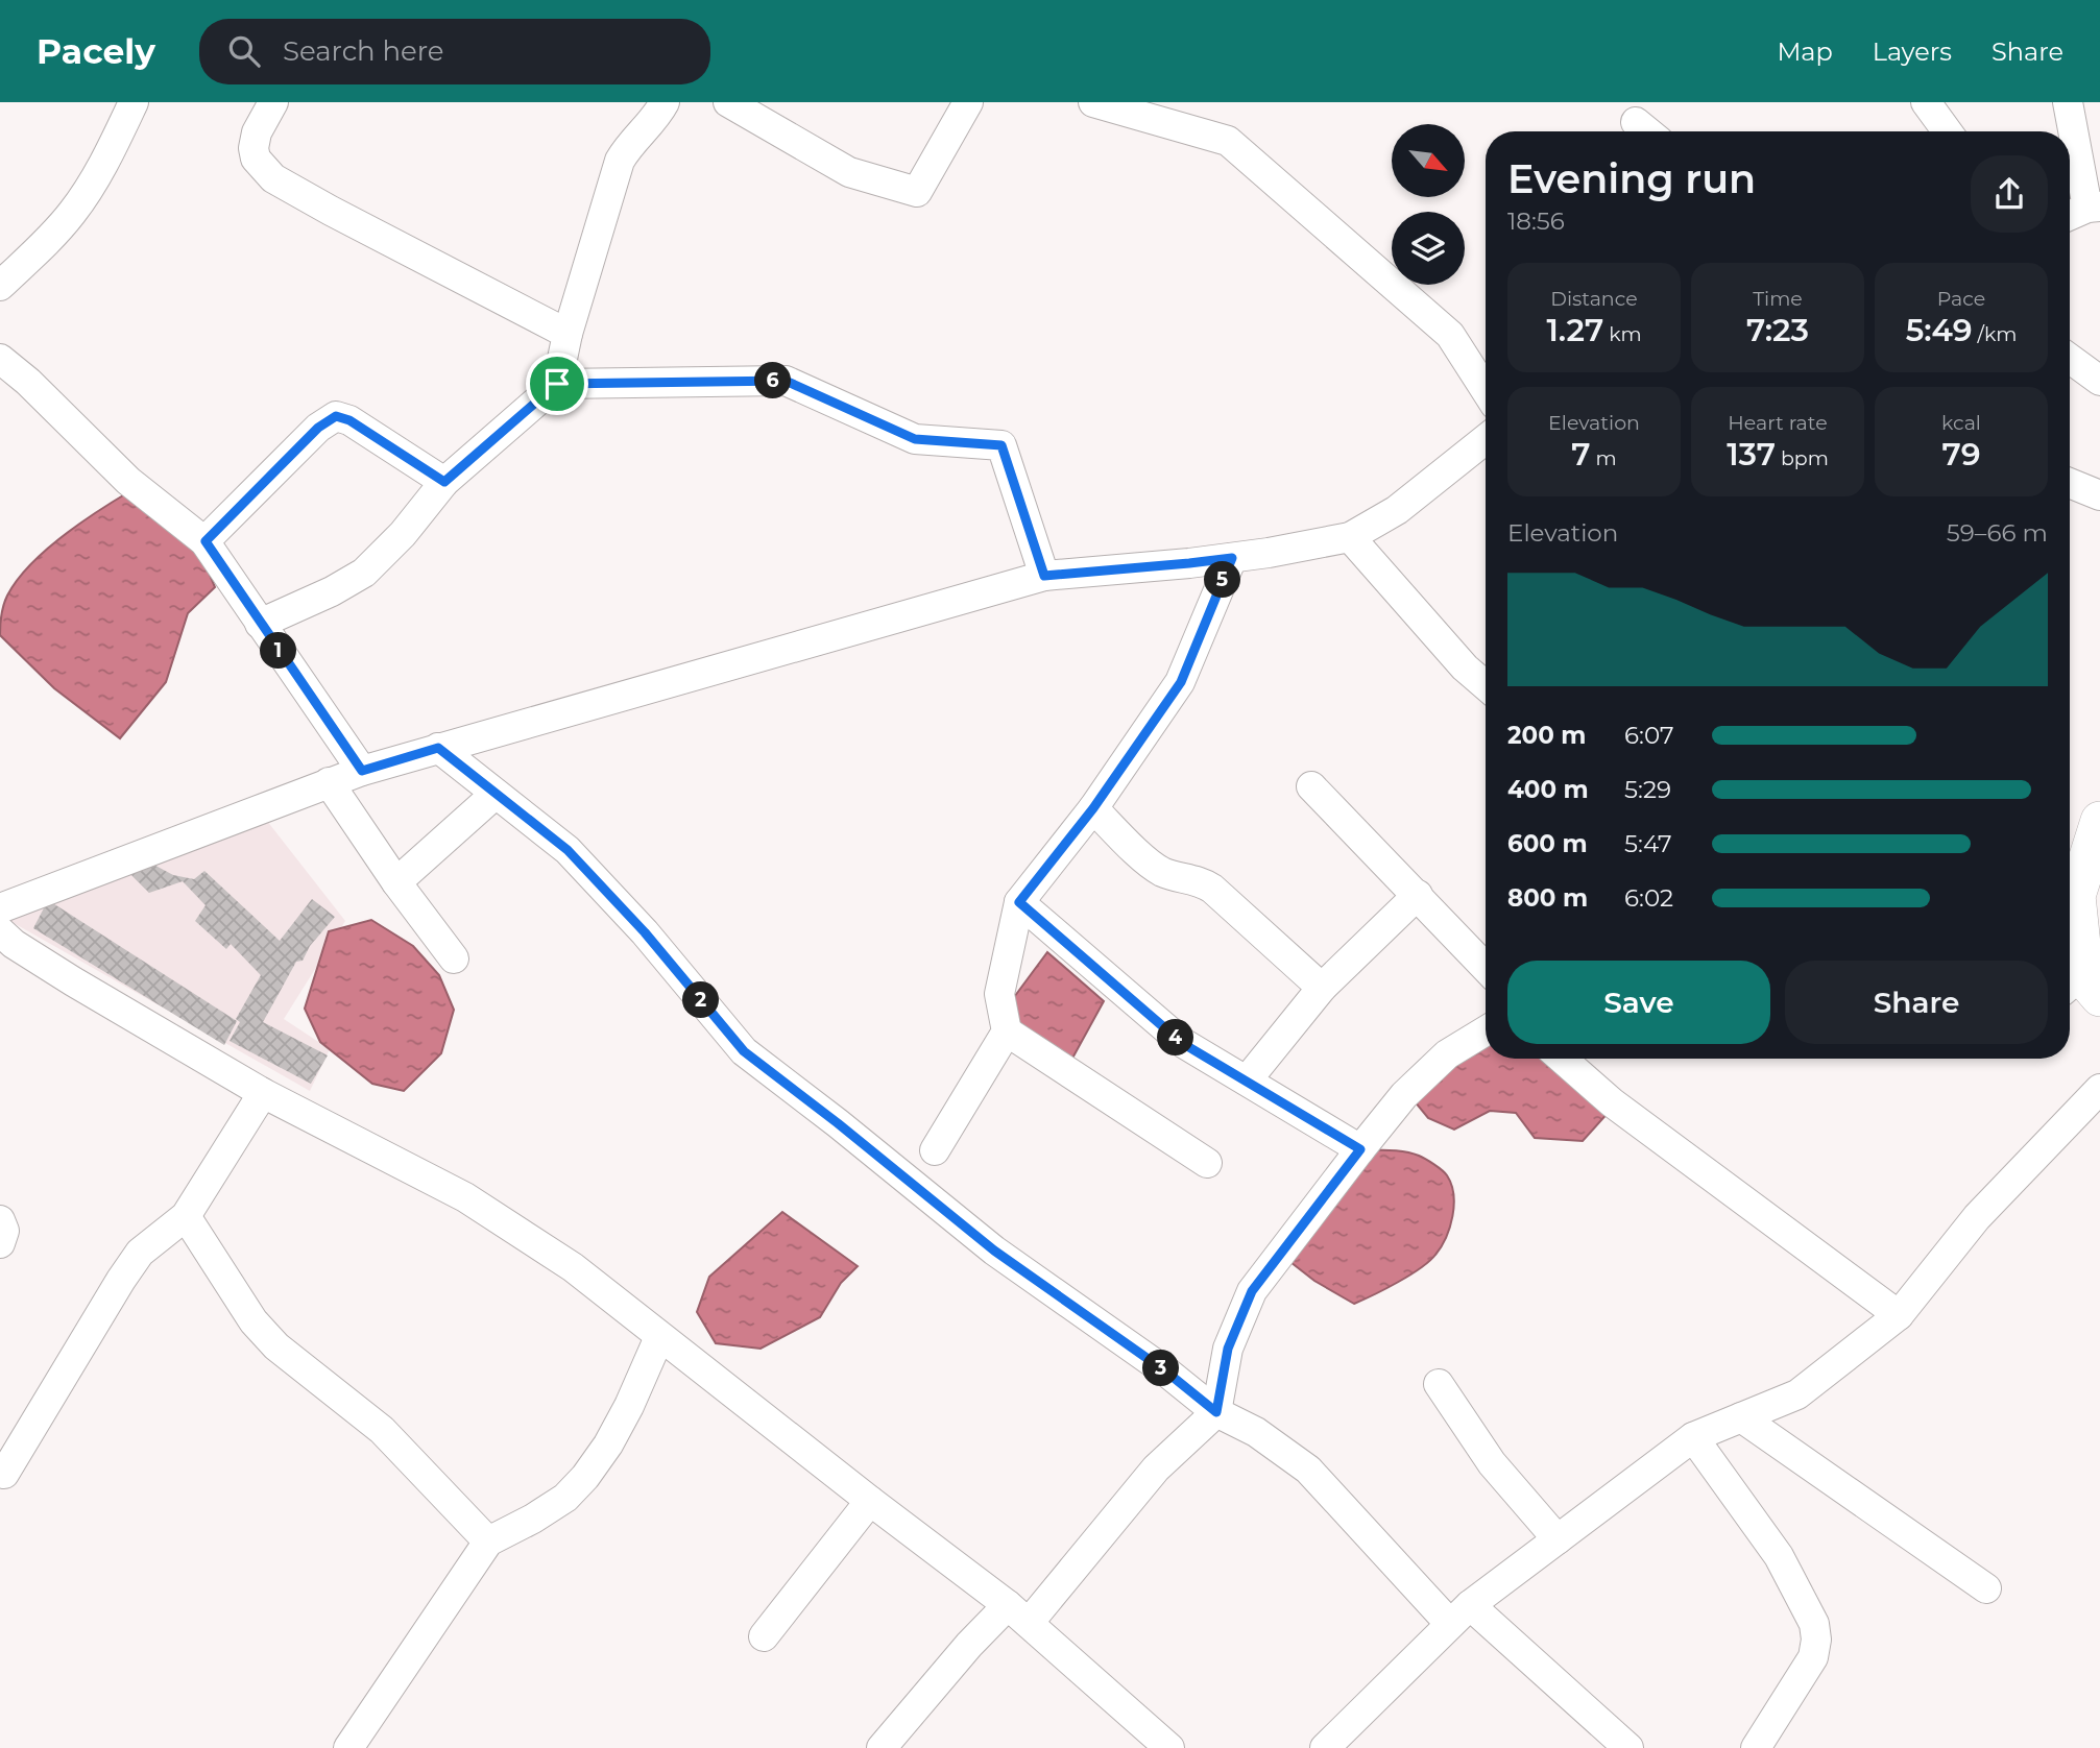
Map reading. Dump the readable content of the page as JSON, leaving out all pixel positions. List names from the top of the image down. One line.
{"north":"bottom right","page":{"header":"Pacely","search":"Search here","nav":["Map","Layers","Share"],"heading":["Evening run","18:56"],"stats":[["Distance","1.27 km"],["Time","7:23"],["Pace","5:49 /km"],["Elevation","7 m"],["Heart rate","137 bpm"],["kcal","79"]],"pins":["6","5","1","2","4","3"],"chart":["Elevation","59–66 m"],"list":[{"name":"200 m","note":"6:07"},{"name":"400 m","note":"5:29"},{"name":"600 m","note":"5:47"},{"name":"800 m","note":"6:02"}],"buttons":["Save","Share"]}}
